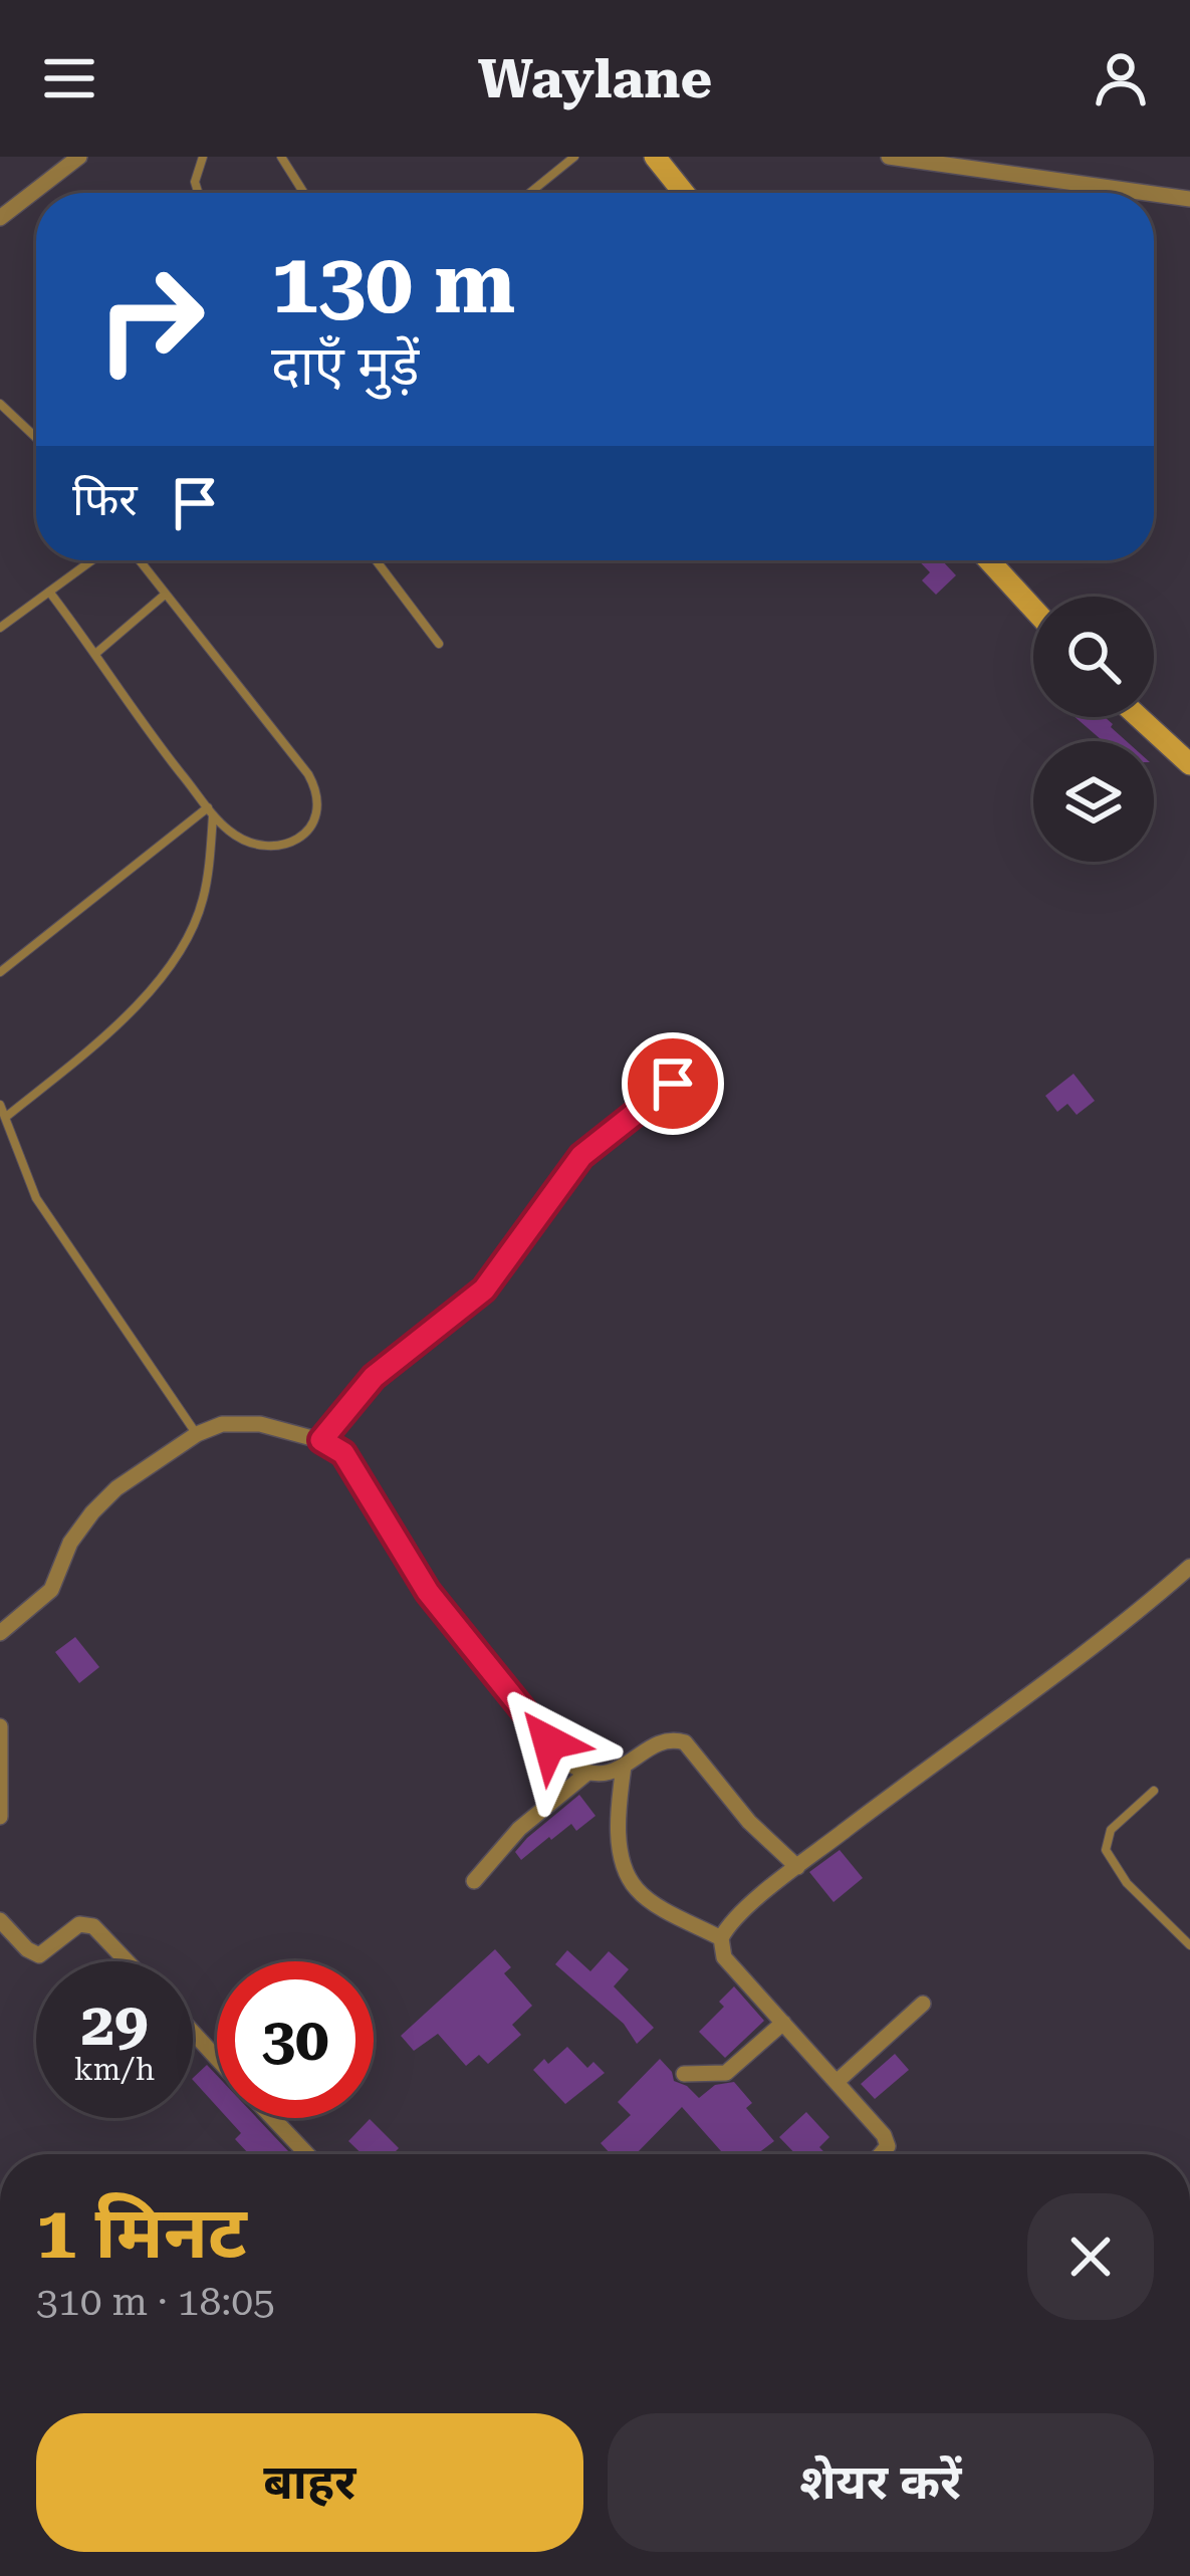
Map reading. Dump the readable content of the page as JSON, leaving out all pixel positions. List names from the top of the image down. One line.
{"page":{"header":"Waylane","turn":["130 m","दाएँ मुड़ें"],"then":"फिर","speed":"29 km/h","limit":"30","heading":["1 मिनट","310 m · 18:05"],"buttons":["बाहर","शेयर करें"]}}
